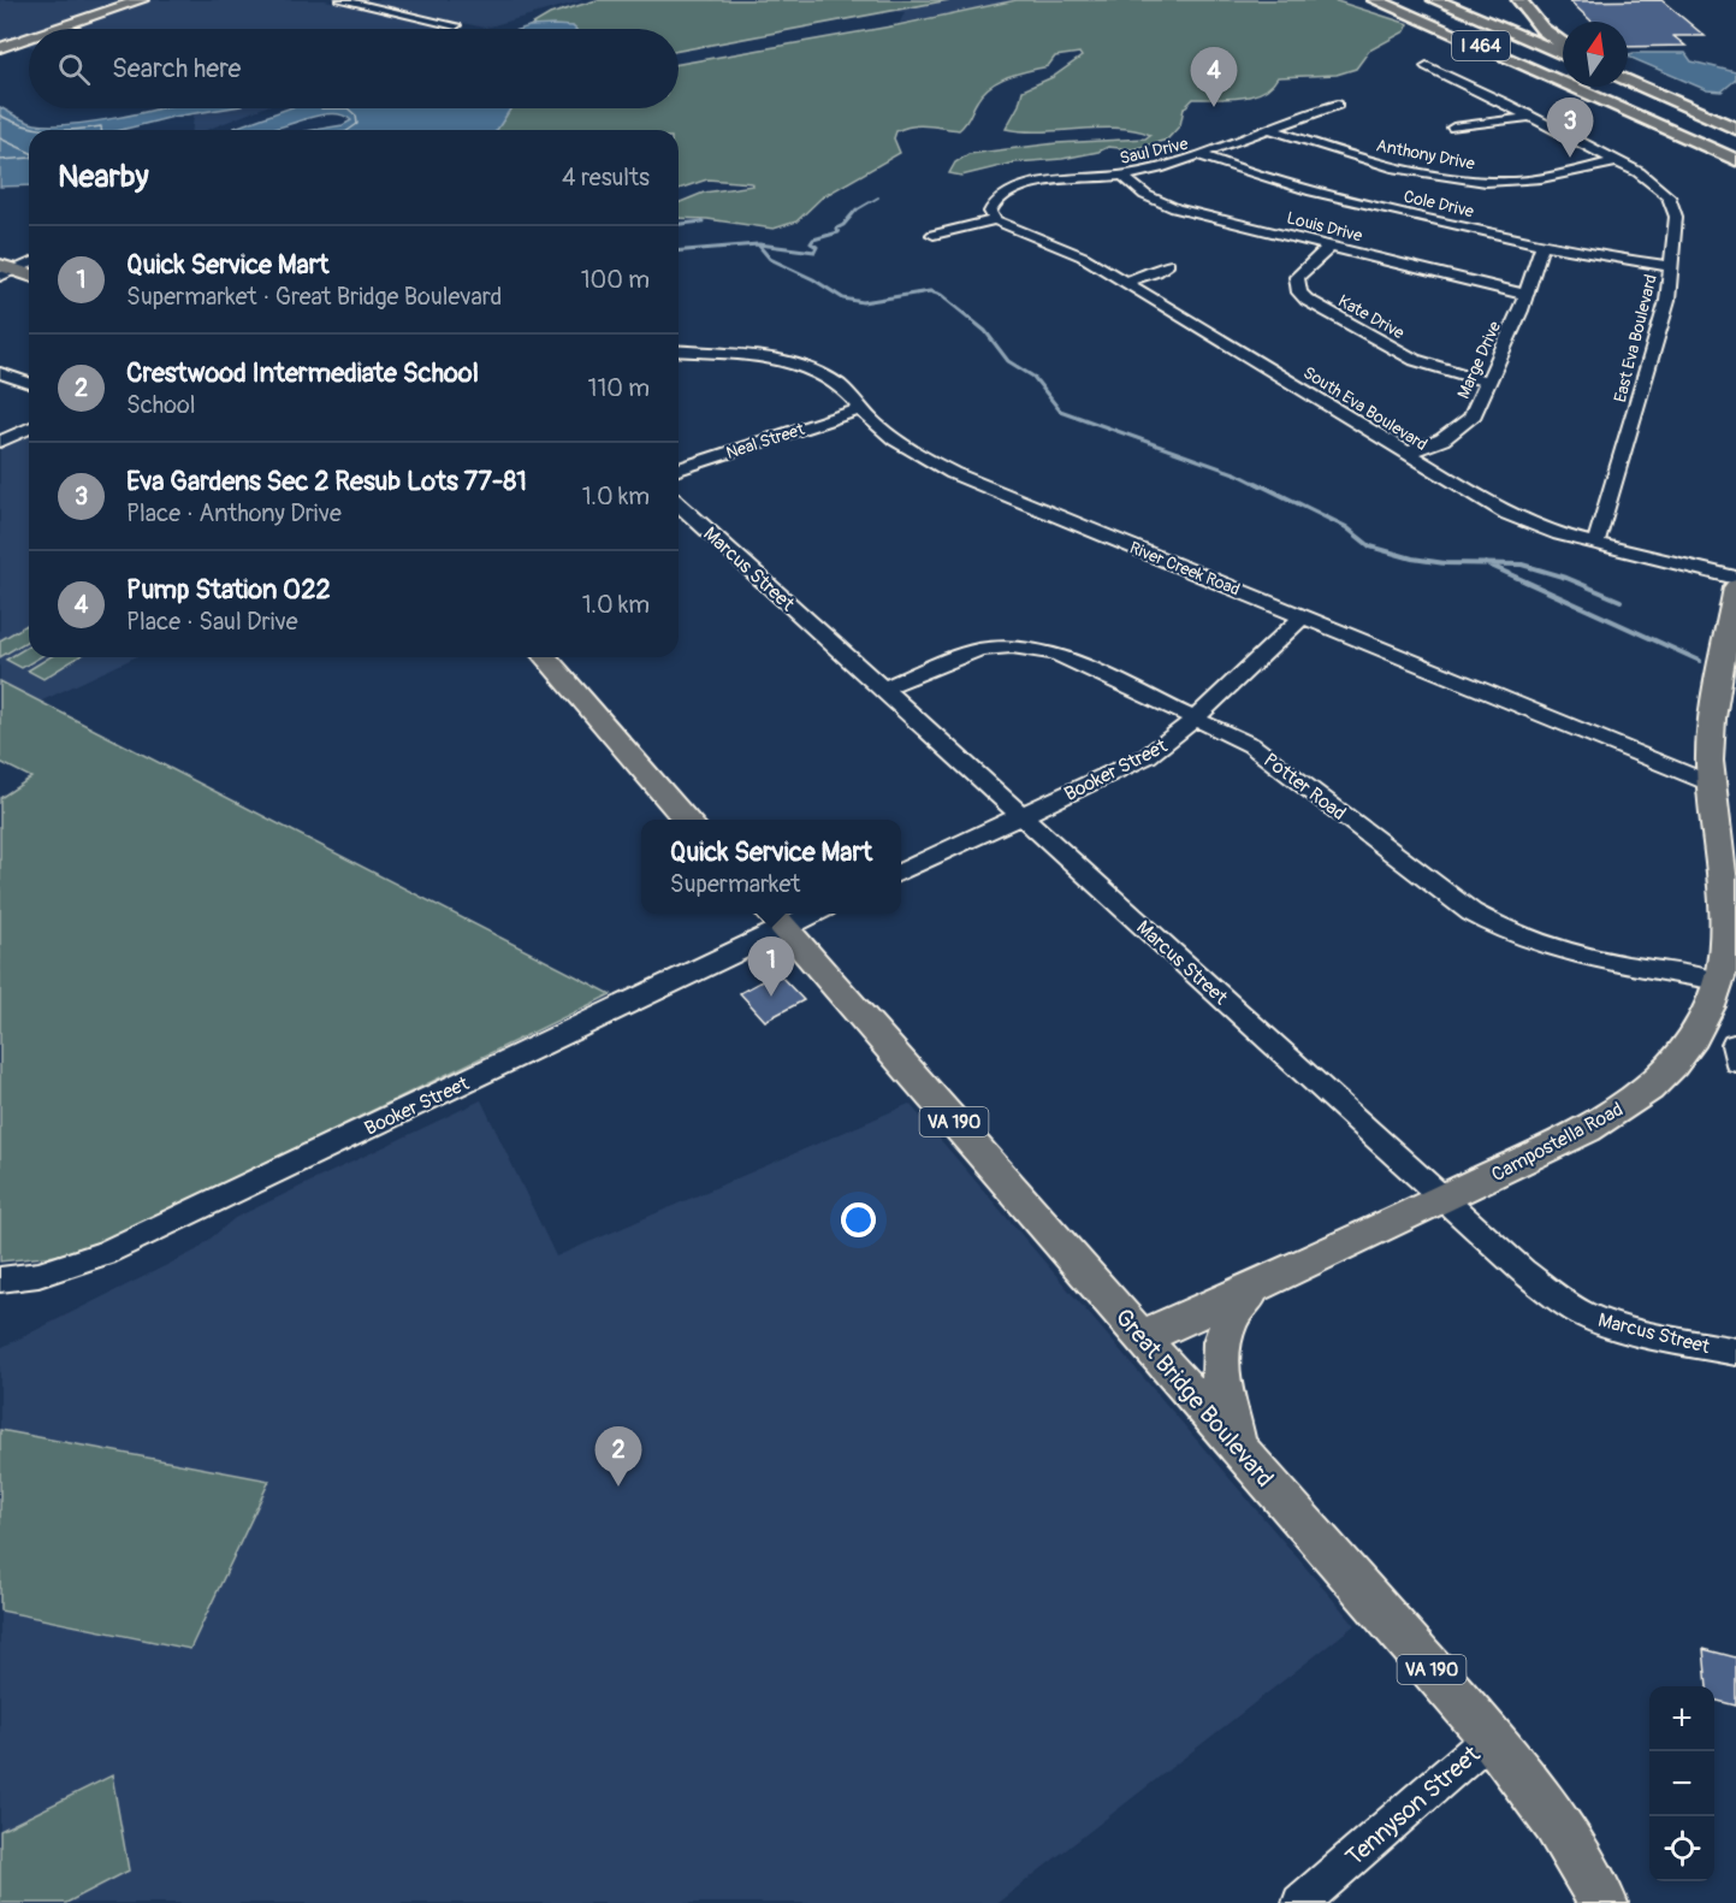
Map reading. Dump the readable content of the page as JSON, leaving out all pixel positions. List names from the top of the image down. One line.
{"streets":{"highway":["I 464"],"main road":["VA 190","Campostella Road","Great Bridge Boulevard"],"street":["Saul Drive","Anthony Drive","Cole Drive","Louis Drive","Kate Drive","East Eva Boulevard","Marge Drive","South Eva Boulevard","Neal Street","Marcus Street","River Creek Road","Booker Street","Potter Road","Tennyson Street"]},"crossings":[["Saul Drive","Anthony Drive"],["Saul Drive","Cole Drive"],["Saul Drive","Louis Drive"],["Saul Drive","South Eva Boulevard"],["Anthony Drive","East Eva Boulevard"],["Cole Drive","East Eva Boulevard"],["Cole Drive","Marge Drive"],["Louis Drive","Kate Drive"],["Louis Drive","Marge Drive"],["Kate Drive","Marge Drive"],["East Eva Boulevard","South Eva Boulevard"],["Marge Drive","South Eva Boulevard"],["Neal Street","River Creek Road"],["Marcus Street","Booker Street"],["Marcus Street","Potter Road"],["Marcus Street","Campostella Road"],["River Creek Road","Booker Street"],["River Creek Road","Campostella Road"],["Booker Street","Potter Road"],["Booker Street","Great Bridge Boulevard"],["Potter Road","Campostella Road"],["Campostella Road","Great Bridge Boulevard"],["Great Bridge Boulevard","Tennyson Street"]],"north":"top","page":{"search":"Search here","pins":["4","3","1","2"],"heading":["Nearby","4 results"],"list":[{"mark":"1","name":"Quick Service Mart","note":"Supermarket · Great Bridge Boulevard","value":"100 m"},{"mark":"2","name":"Crestwood Intermediate School","note":"School","value":"110 m"},{"mark":"3","name":"Eva Gardens Sec 2 Resub Lots 77-81","note":"Place · Anthony Drive","value":"1.0 km"},{"mark":"4","name":"Pump Station 022","note":"Place · Saul Drive","value":"1.0 km"}],"popup":["Quick Service Mart","Supermarket"],"map_buttons":["+","−"]}}
